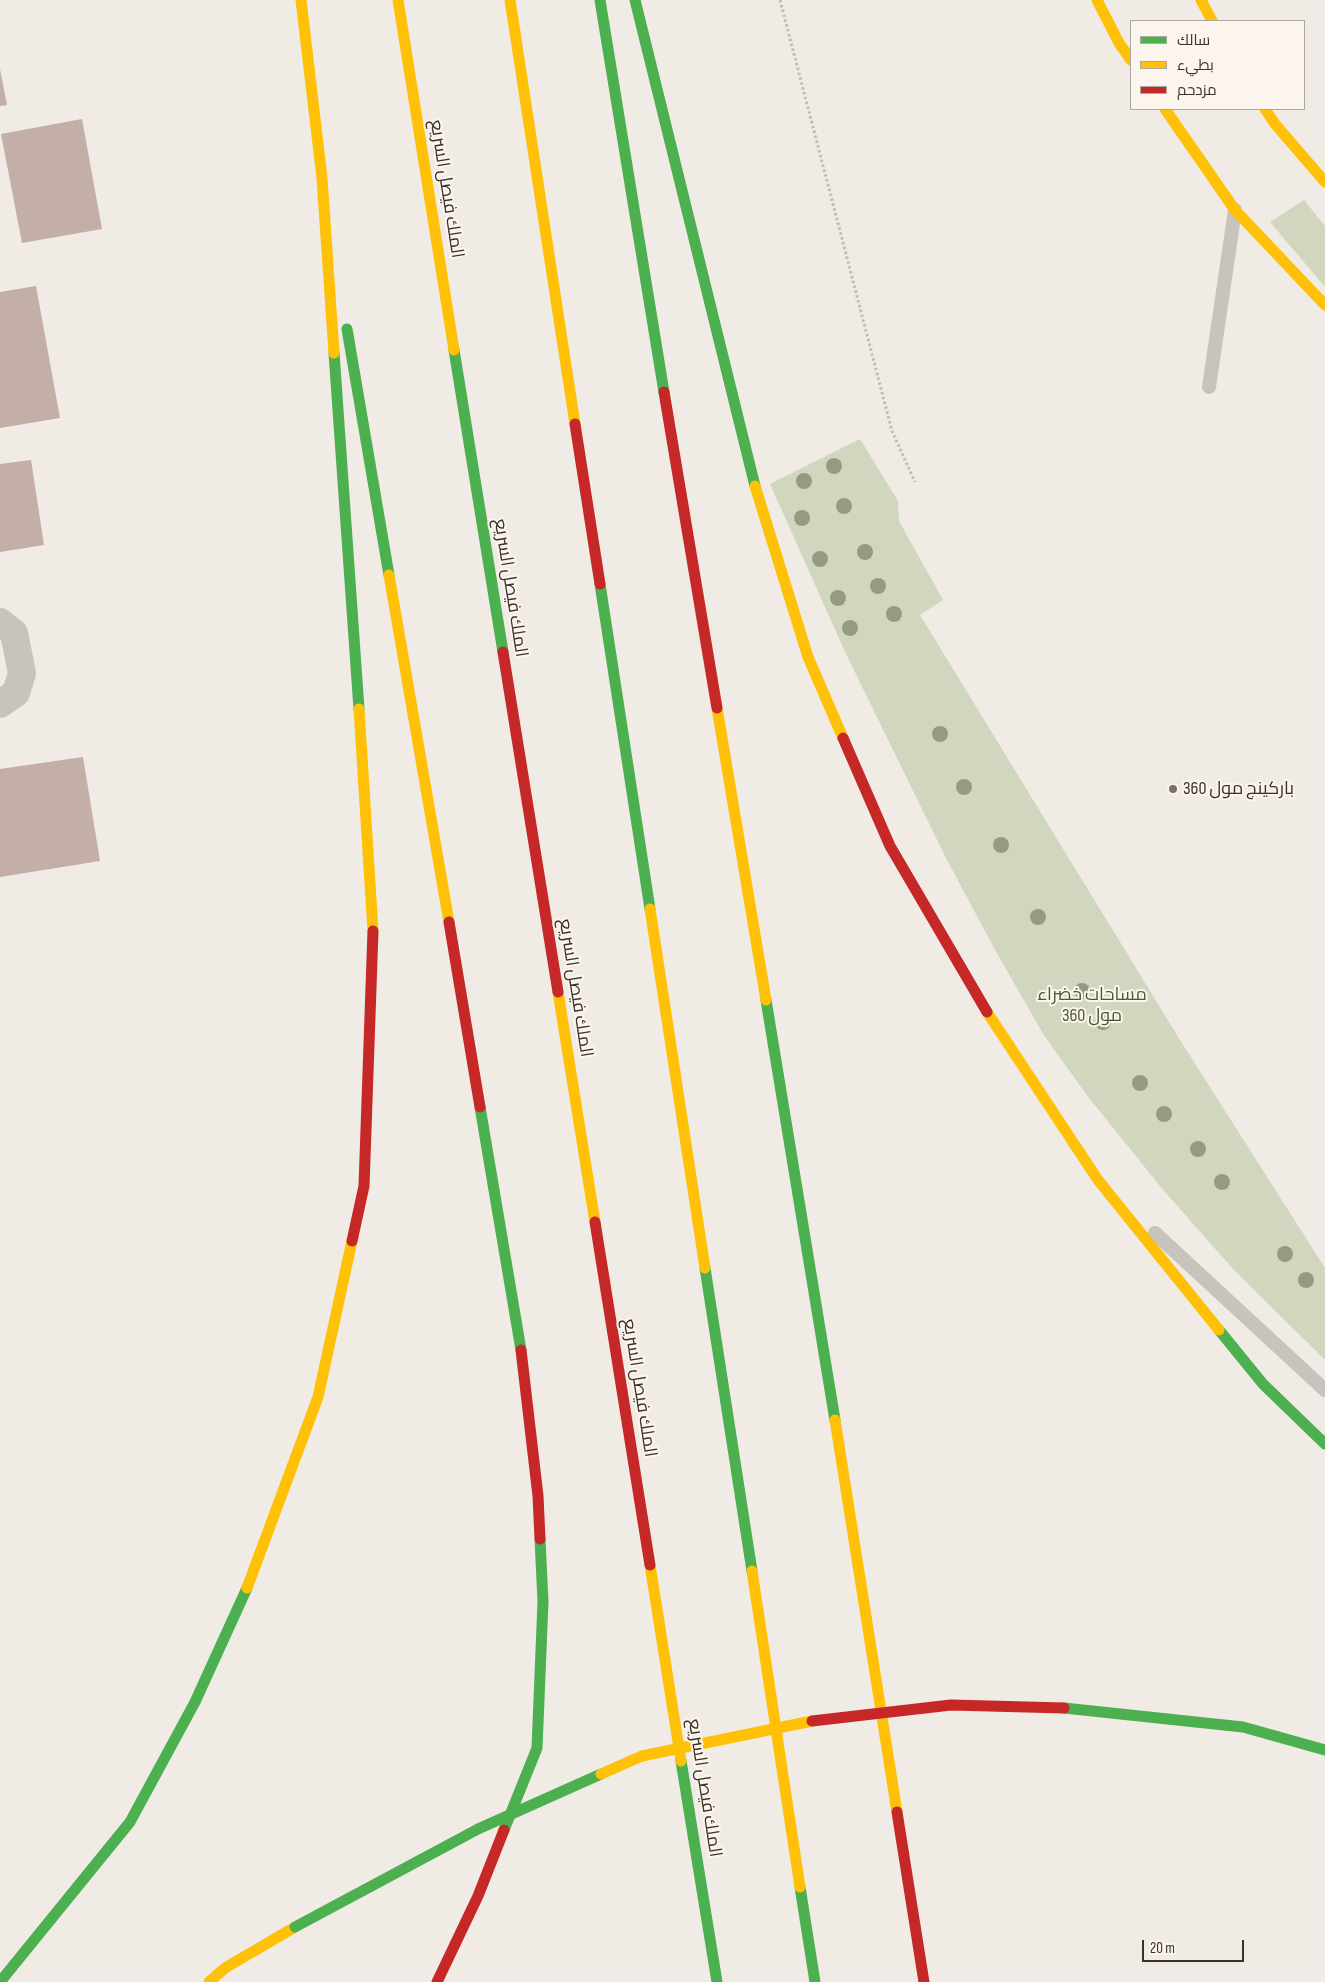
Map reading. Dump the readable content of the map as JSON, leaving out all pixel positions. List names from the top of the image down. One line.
{"streets":{"main road":["الملك فيصل السريع"]},"parks":["مساحات خضراء 360 مول"],"places":["باركينج مول 360"],"legend":["سالك","بطيء","مزدحم"],"scale_bar":"20 m"}
